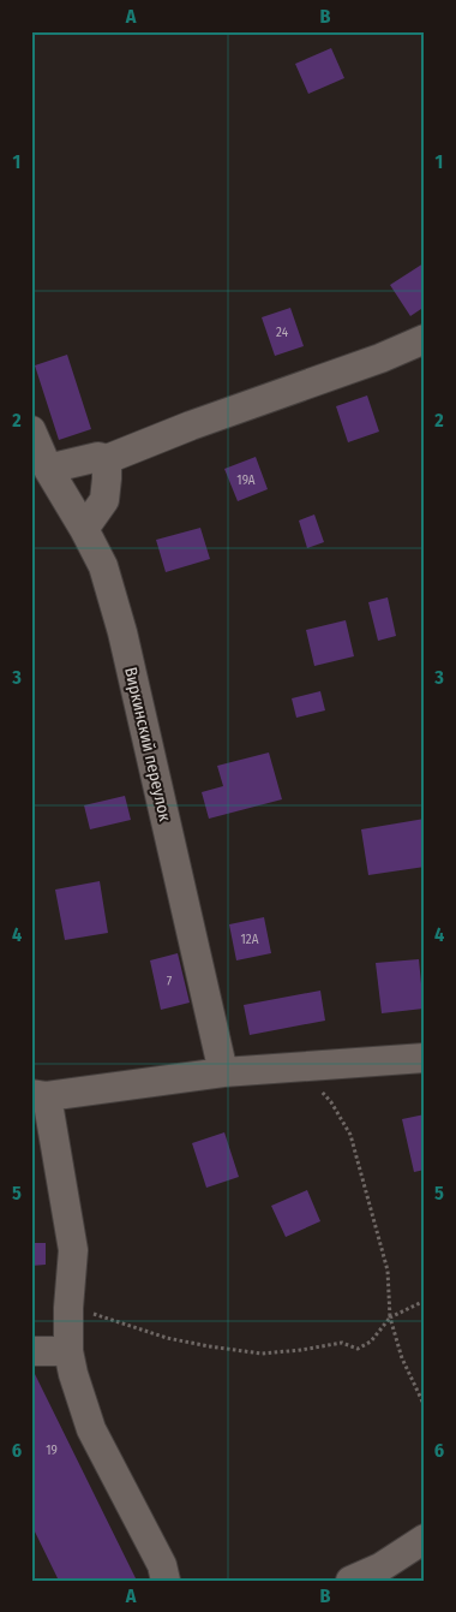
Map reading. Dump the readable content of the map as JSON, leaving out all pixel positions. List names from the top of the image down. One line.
{"streets":{"street":["Виркинский переулок"]},"house_numbers":["24","19А","12А","7","19"],"grid":{"columns":["A","B"],"rows":["1","2","3","4","5","6"]}}
